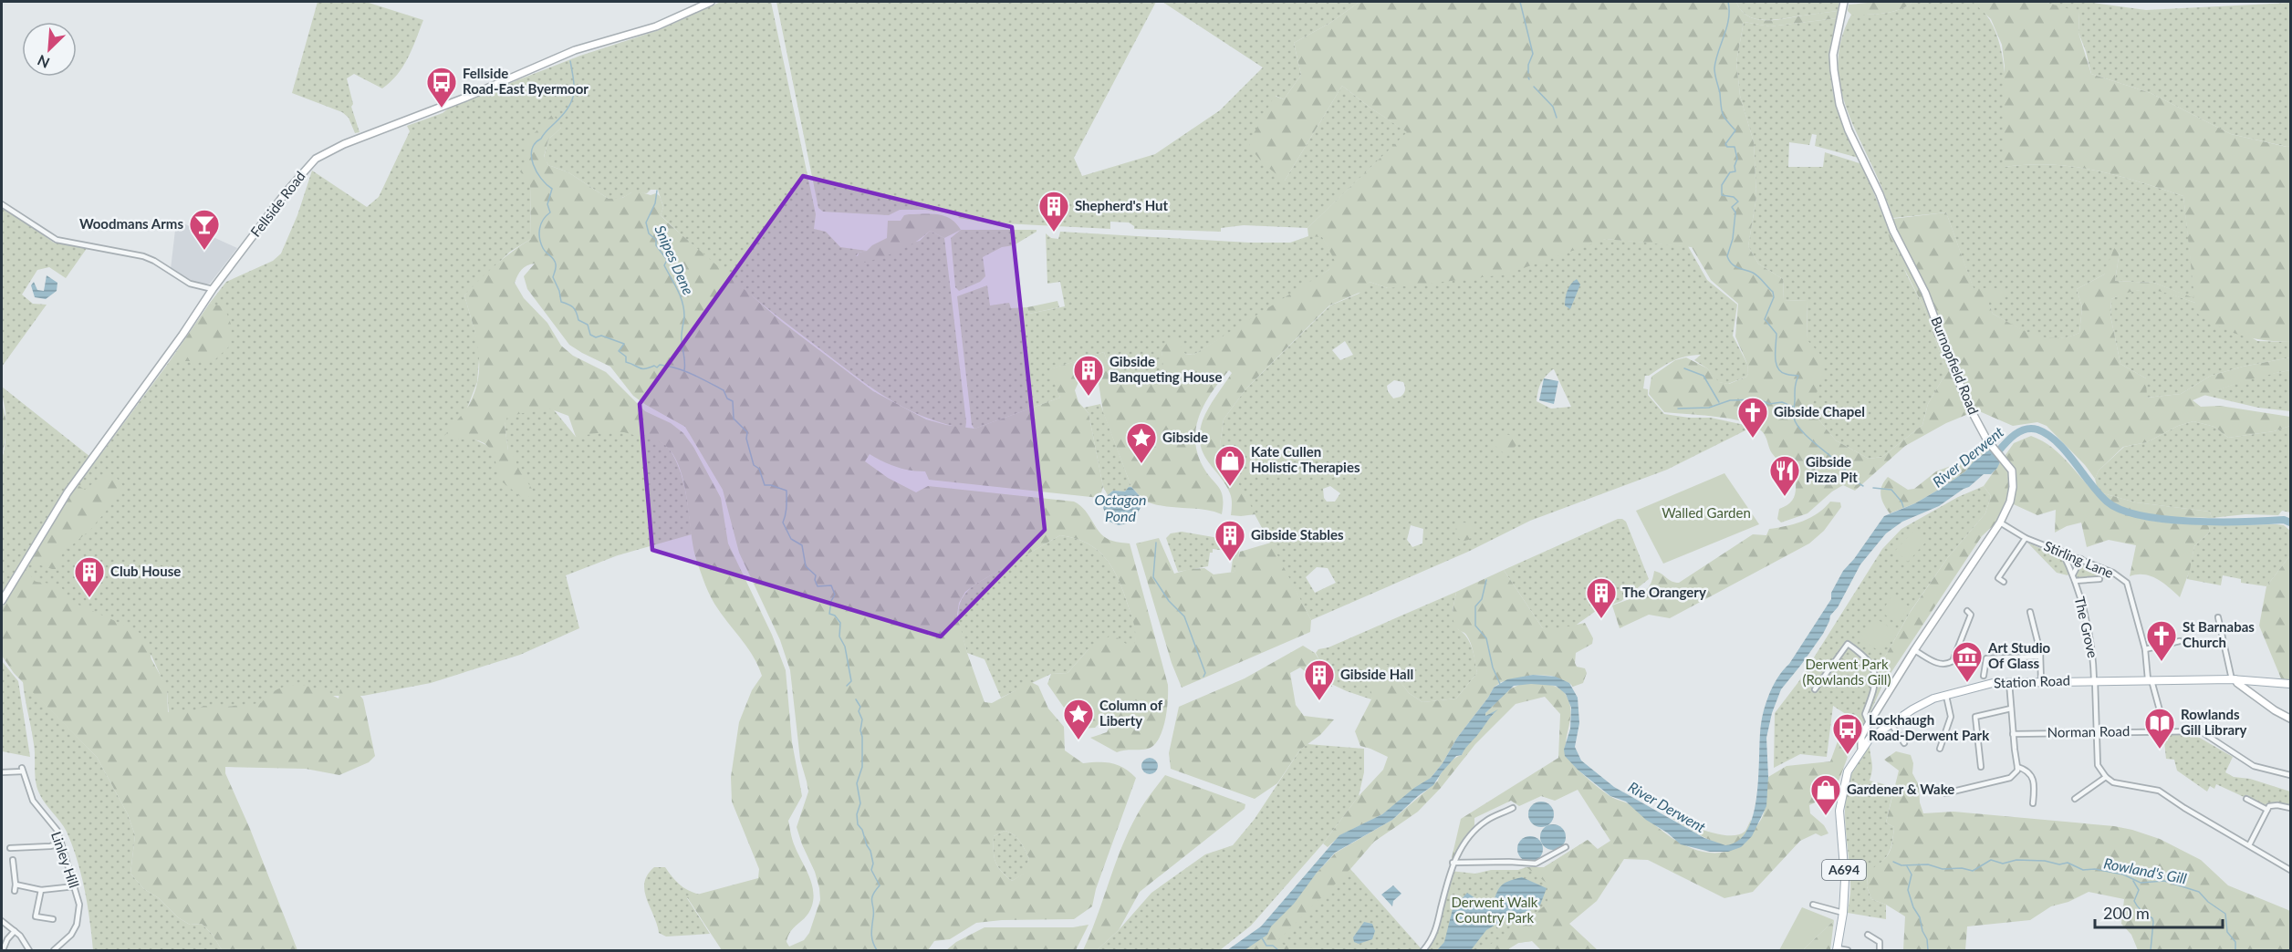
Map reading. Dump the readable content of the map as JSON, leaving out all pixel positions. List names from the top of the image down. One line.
{"streets":{"main road":["Station Road","A694"],"street":["Fellside Road","Burnopfield Road","Stirling Lane","The Grove","Norman Road","Linley Hill"]},"crossings":[["Burnopfield Road","Stirling Lane"],["Burnopfield Road","Station Road"],["Stirling Lane","The Grove"],["Stirling Lane","Station Road"],["Stirling Lane","Norman Road"],["The Grove","Station Road"],["The Grove","Norman Road"],["Station Road","A694"]],"water":["Snipes Dene","River Derwent","Octagon Pond","Rowland's Gill"],"parks":["Walled Garden","Derwent Park (Rowlands Gill)","Derwent Walk Country Park"],"places":{"bus stop":["Fellside Road-East Byermoor","Lockhaugh Road-Derwent Park"],"building":["Shepherd's Hut","Gibside Banqueting House","Gibside Stables","Club House","The Orangery","Gibside Hall"],"bar":["Woodmans Arms"],"church":["Gibside Chapel","St Barnabas Church"],"place":["Gibside","Column of Liberty"],"shop":["Kate Cullen Holistic Therapies","Gardener & Wake"],"restaurant":["Gibside Pizza Pit"],"museum":["Art Studio Of Glass"],"library":["Rowlands Gill Library"]},"scale_bar":"200 m","north":"bottom left"}
